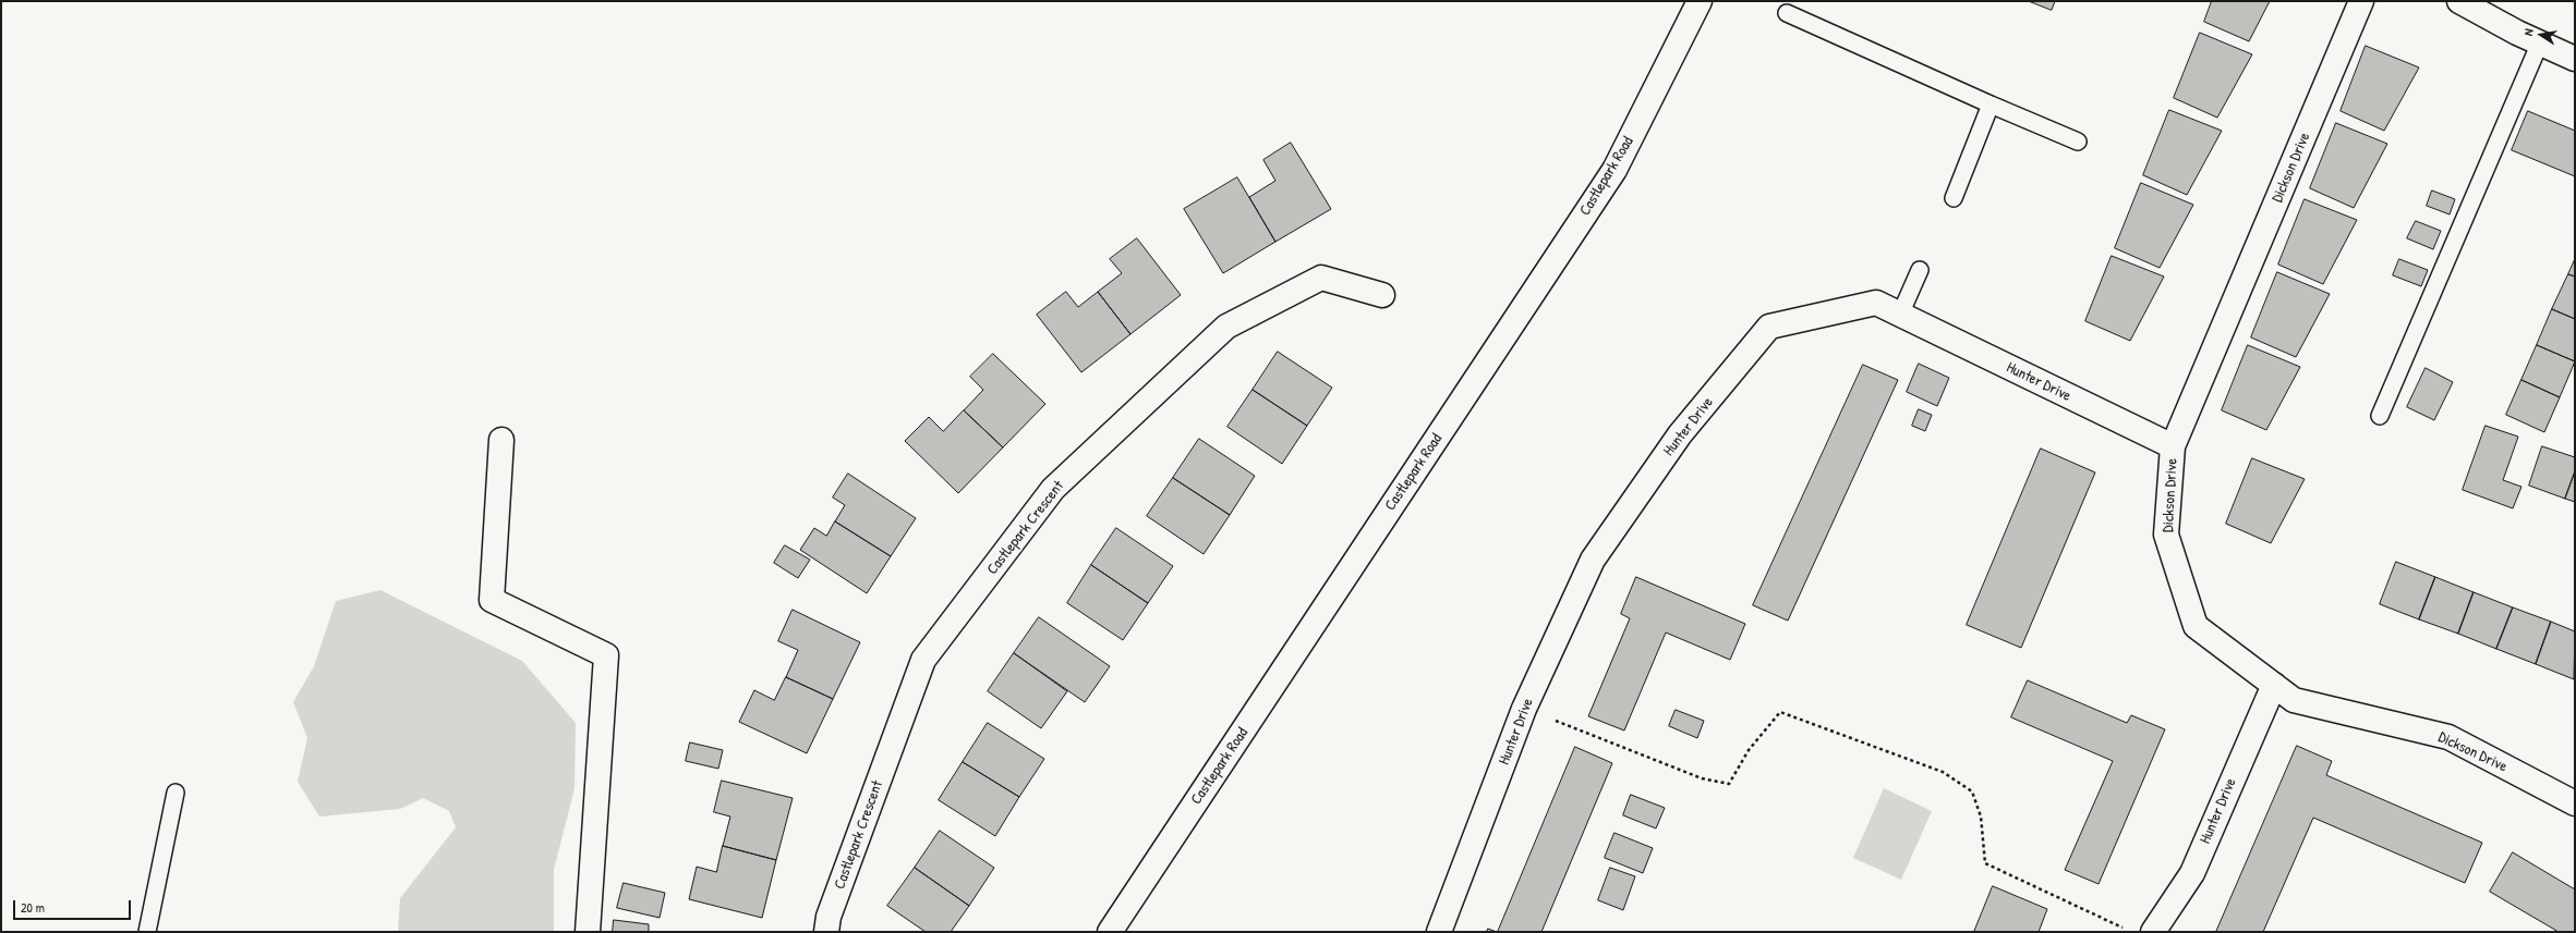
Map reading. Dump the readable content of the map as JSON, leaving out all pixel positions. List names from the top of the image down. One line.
{"streets":{"street":["Dickson Drive","Castlepark Road","Hunter Drive","Castlepark Crescent"]},"crossings":[["Dickson Drive","Hunter Drive"]],"scale_bar":"20 m","north":"left"}
